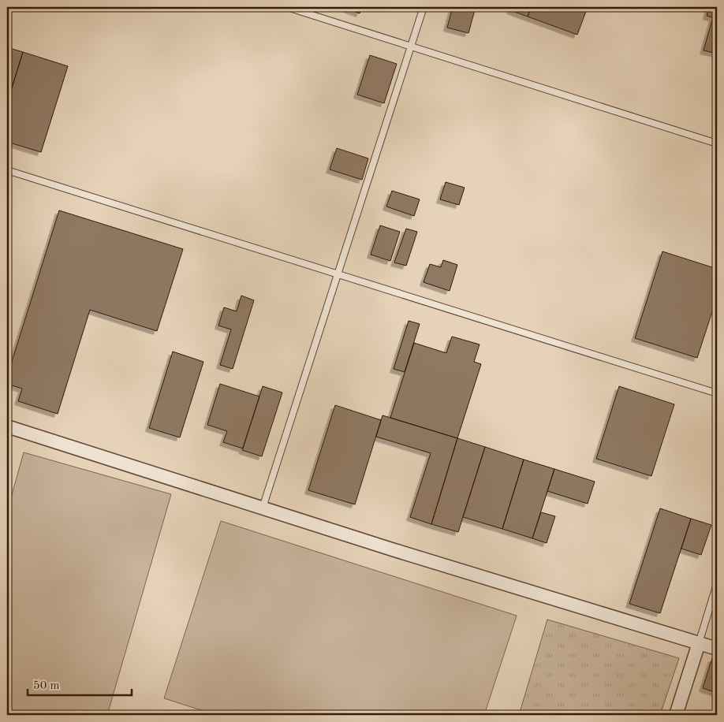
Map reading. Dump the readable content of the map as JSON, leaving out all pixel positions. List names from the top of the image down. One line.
{"scale_bar":"50 m"}
